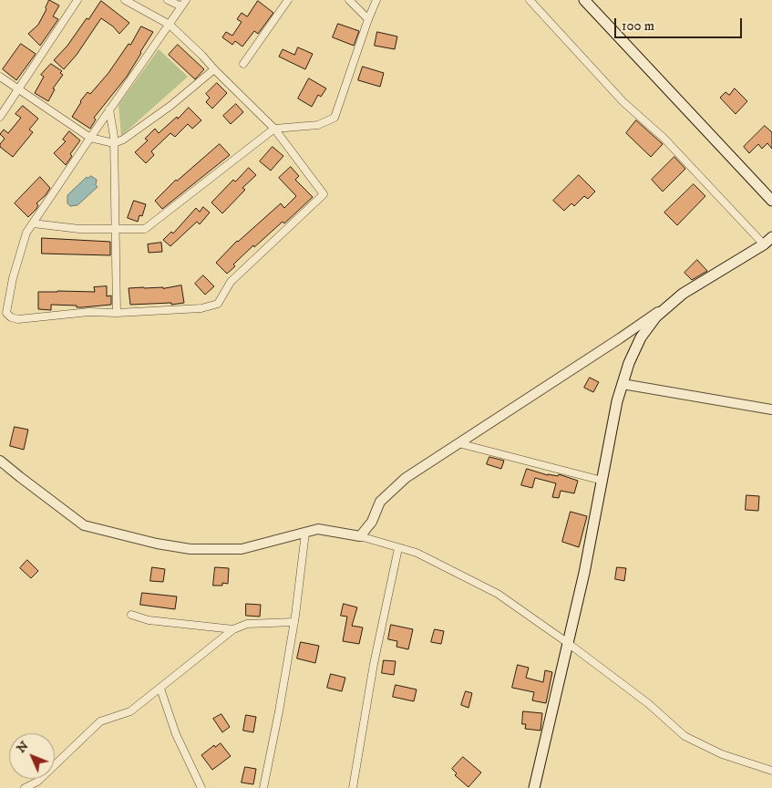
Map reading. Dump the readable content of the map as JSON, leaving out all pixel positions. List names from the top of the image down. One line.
{"scale_bar":"100 m","north":"top left"}
